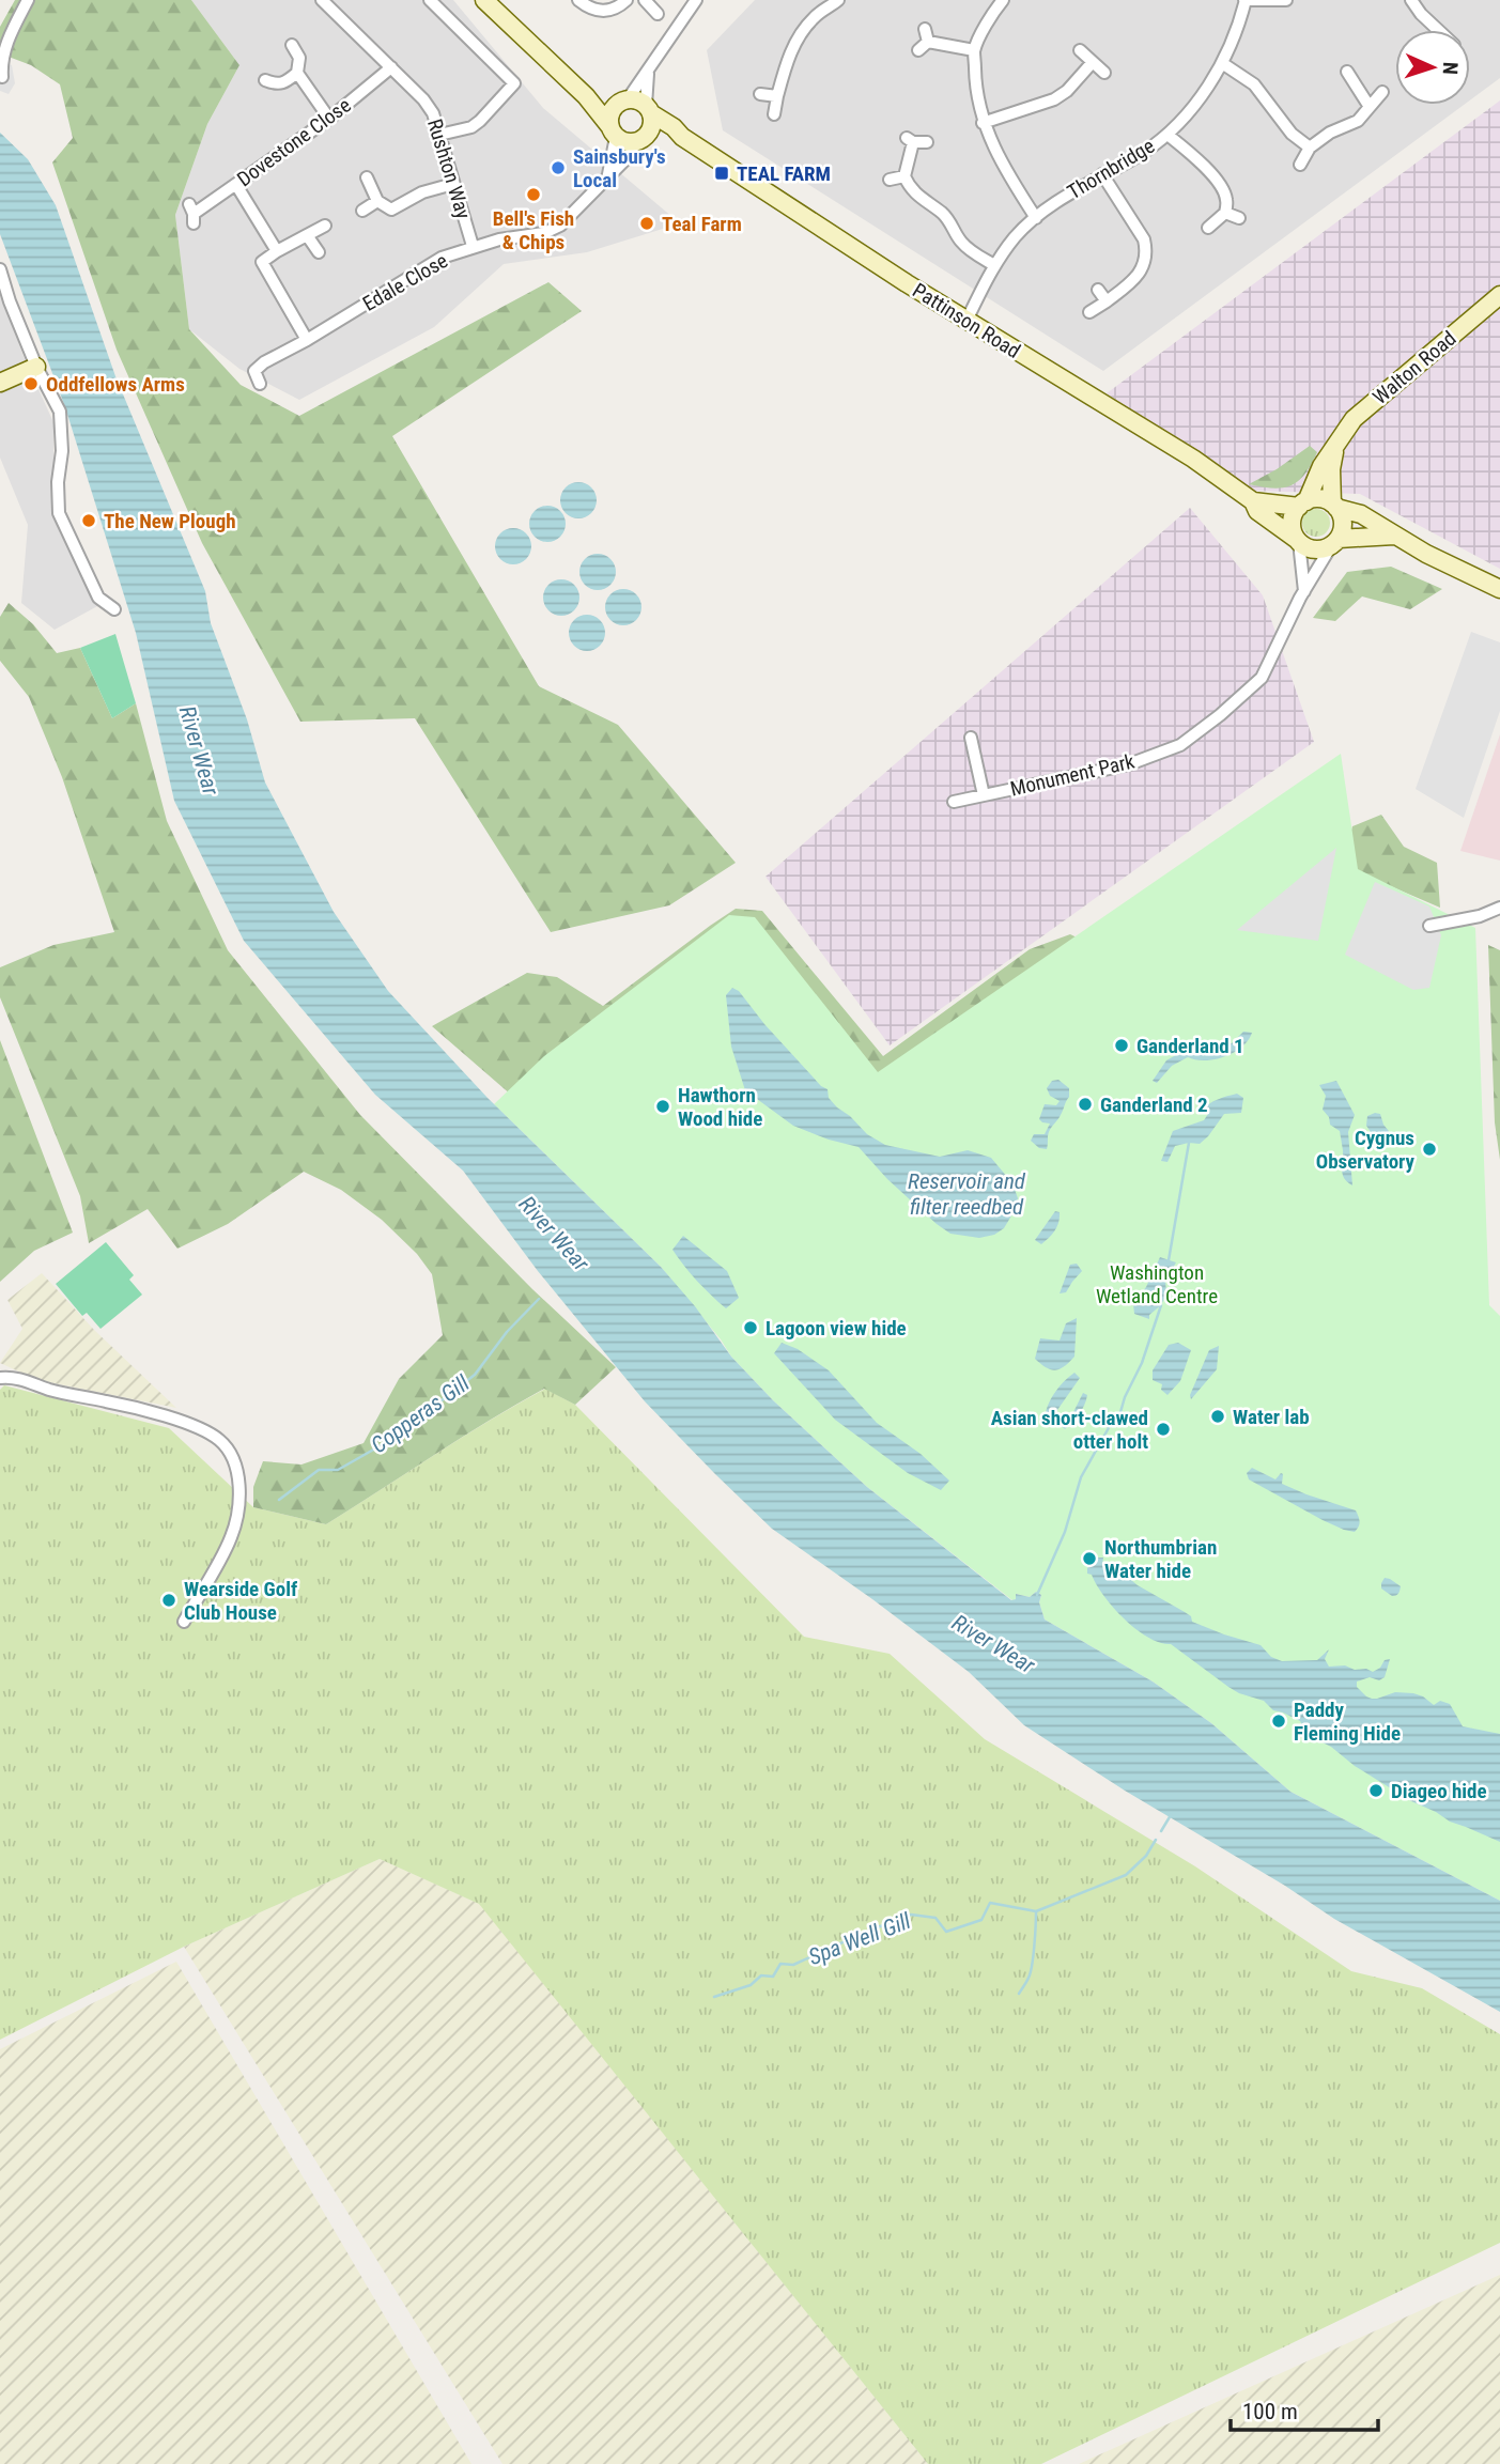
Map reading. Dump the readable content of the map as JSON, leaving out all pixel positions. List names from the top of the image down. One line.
{"streets":{"street":["Dovestone Close","Rushton Way","Thornbridge","Edale Close","Pattinson Road","Walton Road","Monument Park"]},"crossings":[["Dovestone Close","Rushton Way"],["Rushton Way","Edale Close"],["Thornbridge","Pattinson Road"],["Edale Close","Pattinson Road"],["Pattinson Road","Walton Road"],["Pattinson Road","Monument Park"],["Walton Road","Monument Park"]],"water":["River Wear","Reservoir and filter reedbed","Copperas Gill","Spa Well Gill"],"parks":["Washington Wetland Centre"],"places":{"other":["Sainsbury's Local","Bell's Fish & Chips","Teal Farm","Oddfellows Arms","The New Plough","Ganderland 1","Ganderland 2","Hawthorn Wood hide","Cygnus Observatory","Lagoon view hide","Water lab","Asian short-clawed otter holt","Northumbrian Water hide","Wearside Golf Club House","Paddy Fleming Hide","Diageo hide"],"transit":["TEAL FARM"]},"scale_bar":"100 m","north":"right"}
